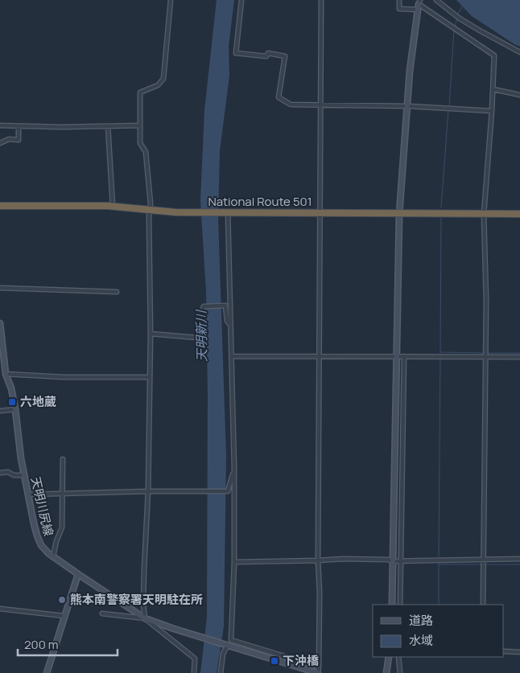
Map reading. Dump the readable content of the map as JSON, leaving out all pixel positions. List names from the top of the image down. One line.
{"streets":{"highway":["National Route 501"],"street":["天明川尻線"]},"water":["天明新川"],"places":{"transit":["六地蔵","下沖橋"],"other":["熊本南警察署天明駐在所"]},"legend":["道路","水域"],"scale_bar":"200 m"}
